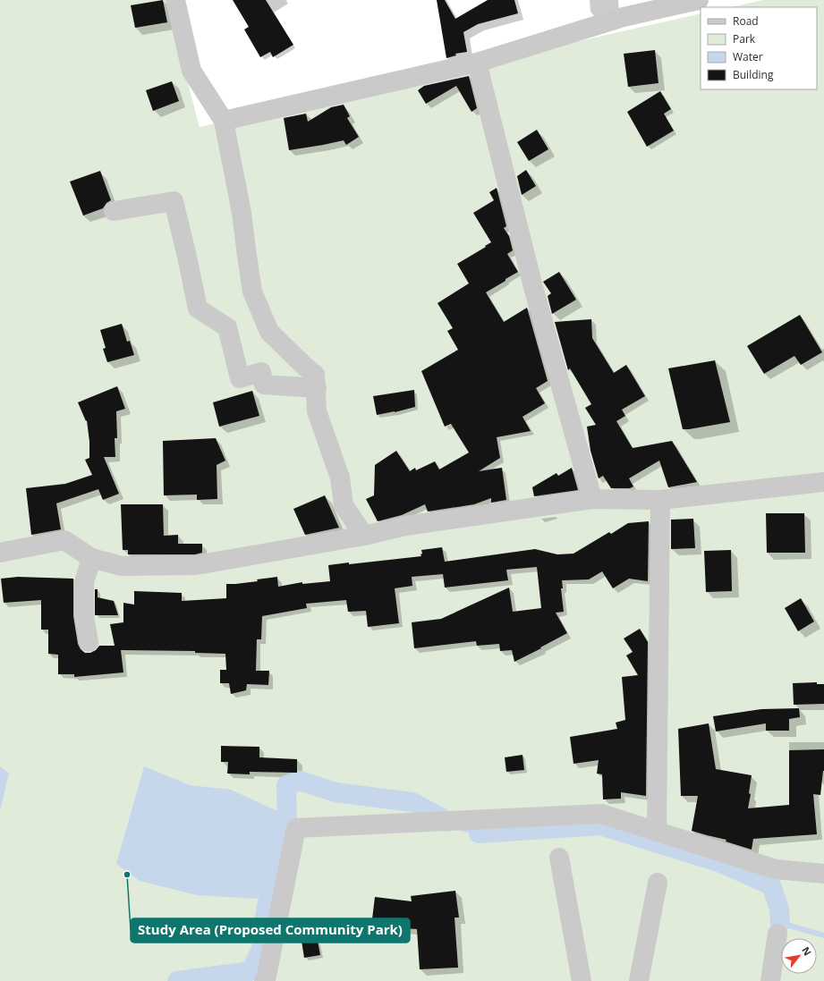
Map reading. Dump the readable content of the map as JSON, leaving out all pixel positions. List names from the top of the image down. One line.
{"places":["Study Area (Proposed Community Park)"],"legend":["Road","Park","Water","Building"],"north":"top right"}
